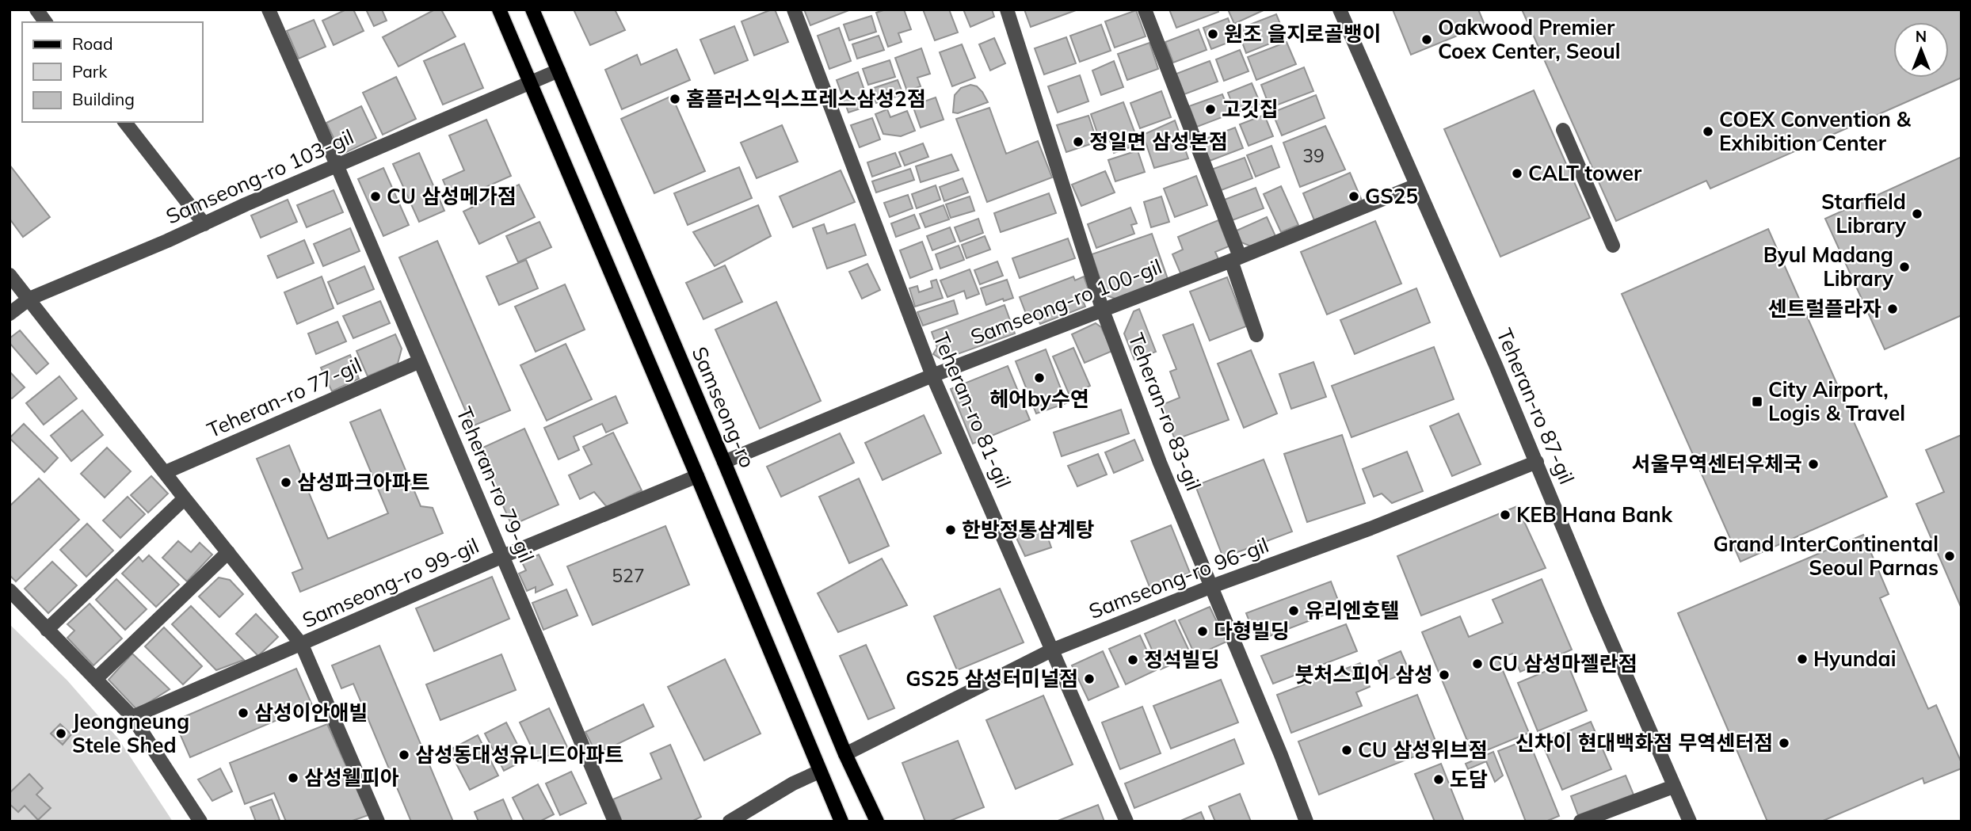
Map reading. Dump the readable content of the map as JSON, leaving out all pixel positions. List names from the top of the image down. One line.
{"streets":{"main road":["Samseong-ro"],"street":["Samseong-ro 103-gil","Samseong-ro 100-gil","Teheran-ro 77-gil","Teheran-ro 87-gil","Teheran-ro 81-gil","Teheran-ro 83-gil","Teheran-ro 79-gil","Samseong-ro 96-gil","Samseong-ro 99-gil"]},"crossings":[["Samseong-ro 103-gil","Samseong-ro"],["Samseong-ro 103-gil","Teheran-ro 79-gil"],["Samseong-ro 100-gil","Teheran-ro 87-gil"],["Samseong-ro 100-gil","Samseong-ro"],["Samseong-ro 100-gil","Teheran-ro 81-gil"],["Samseong-ro 100-gil","Teheran-ro 83-gil"],["Teheran-ro 77-gil","Teheran-ro 79-gil"],["Teheran-ro 87-gil","Samseong-ro 96-gil"],["Samseong-ro","Samseong-ro 96-gil"],["Teheran-ro 81-gil","Samseong-ro 96-gil"],["Teheran-ro 83-gil","Samseong-ro 96-gil"],["Teheran-ro 79-gil","Samseong-ro 99-gil"]],"places":{"other":["원조 을지로골뱅이","Oakwood Premier Coex Center, Seoul","홈플러스익스프레스삼성2점","고깃집","COEX Convention & Exhibition Center","정일면 삼성본점","CALT tower","CU 삼성메가점","GS25","Starfield Library","Byul Madang Library","센트럴플라자","헤어by수연","서울무역센터우체국","삼성파크아파트","KEB Hana Bank","한방정통삼계탕","Grand InterContinental Seoul Parnas","유리엔호텔","다형빌딩","Hyundai","정석빌딩","CU 삼성마젤란점","붓처스피어 삼성","GS25 삼성터미널점","삼성이안애빌","Jeongneung Stele Shed","신차이 현대백화점 무역센터점","CU 삼성위브점","삼성동대성유니드아파트","삼성웰피아","도담"],"transit":["City Airport, Logis & Travel"]},"house_numbers":["39","527"],"legend":["Road","Park","Building"],"north":"top"}
